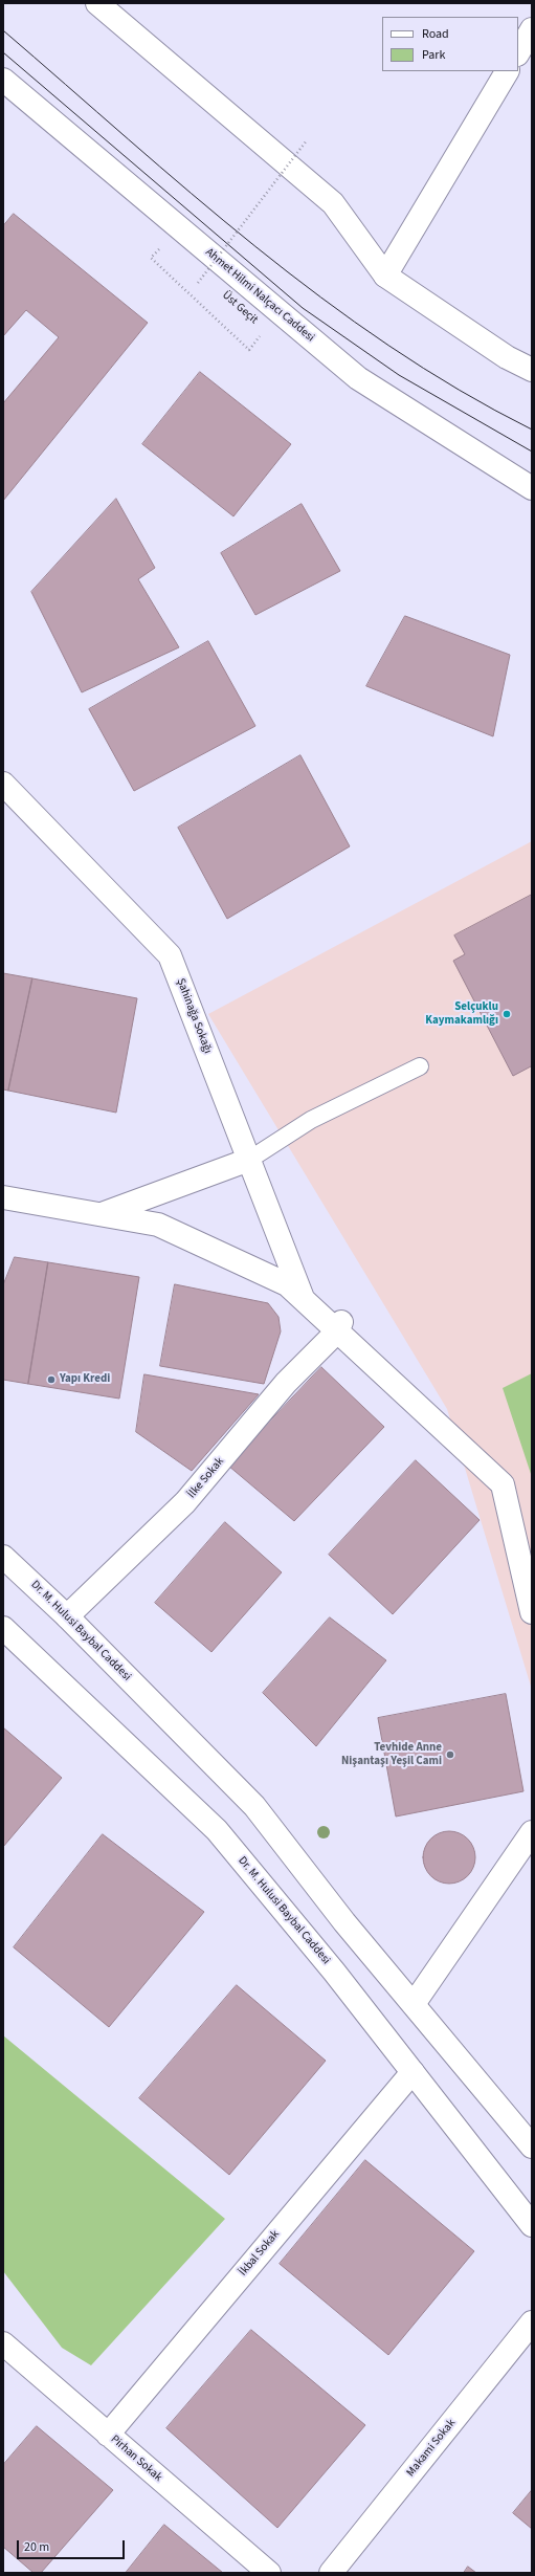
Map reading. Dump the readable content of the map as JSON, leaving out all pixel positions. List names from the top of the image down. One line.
{"streets":{"street":["Ahmet Hilmi Nalçacı Caddesi","Şahinağa Sokağı","İlke Sokak","Dr. M. Hulusi Baybal Caddesi","İkbal Sokak","Makami Sokak","Pirhan Sokak"],"path":["Üst Geçit"]},"crossings":[["Ahmet Hilmi Nalçacı Caddesi","Üst Geçit"],["İlke Sokak","Dr. M. Hulusi Baybal Caddesi"],["Dr. M. Hulusi Baybal Caddesi","İkbal Sokak"],["İkbal Sokak","Pirhan Sokak"]],"places":["Selçuklu Kaymakamlığı","Yapı Kredi","Tevhide Anne Nişantaşı Yeşil Cami"],"legend":["Road","Park"],"scale_bar":"20 m"}
